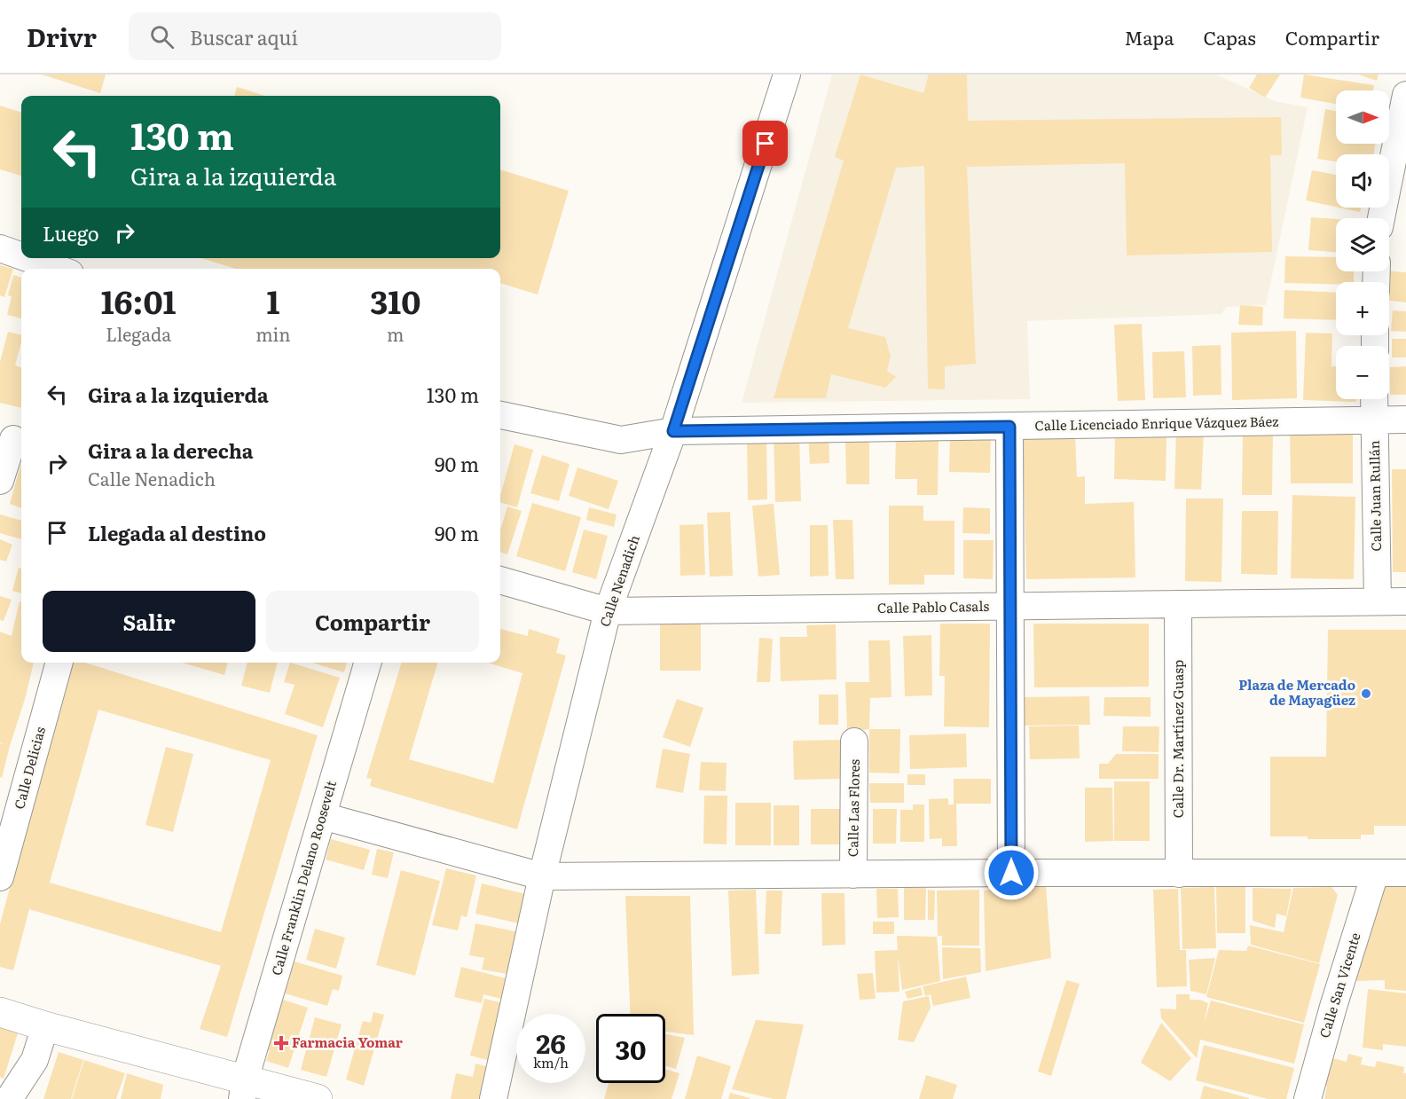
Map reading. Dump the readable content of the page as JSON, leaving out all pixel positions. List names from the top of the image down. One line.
{"streets":{"street":["Calle Licenciado Enrique Vázquez Báez","Calle Juan Rullán","Calle Nenadich","Calle Pablo Casals","Calle Dr. Martínez Guasp","Calle Delicias","Calle Las Flores","Calle Franklin Delano Roosevelt","Calle San Vicente"]},"crossings":[["Calle Licenciado Enrique Vázquez Báez","Calle Juan Rullán"],["Calle Licenciado Enrique Vázquez Báez","Calle Nenadich"],["Calle Juan Rullán","Calle Pablo Casals"],["Calle Nenadich","Calle Pablo Casals"],["Calle Pablo Casals","Calle Dr. Martínez Guasp"]],"places":{"other":["Plaza de Mercado de Mayagüez"],"health":["Farmacia Yomar"]},"north":"right","page":{"header":"Drivr","search":"Buscar aquí","nav":["Mapa","Capas","Compartir"],"map_buttons":["+","−"],"turn":["130 m","Gira a la izquierda"],"then":"Luego","eta":["16:01","Llegada","1","min","310","m"],"list":[{"name":"Gira a la izquierda","value":"130 m"},{"name":"Gira a la derecha","note":"Calle Nenadich","value":"90 m"},{"name":"Llegada al destino","value":"90 m"}],"buttons":["Salir","Compartir"],"speed":"26 km/h","limit":"30"}}
